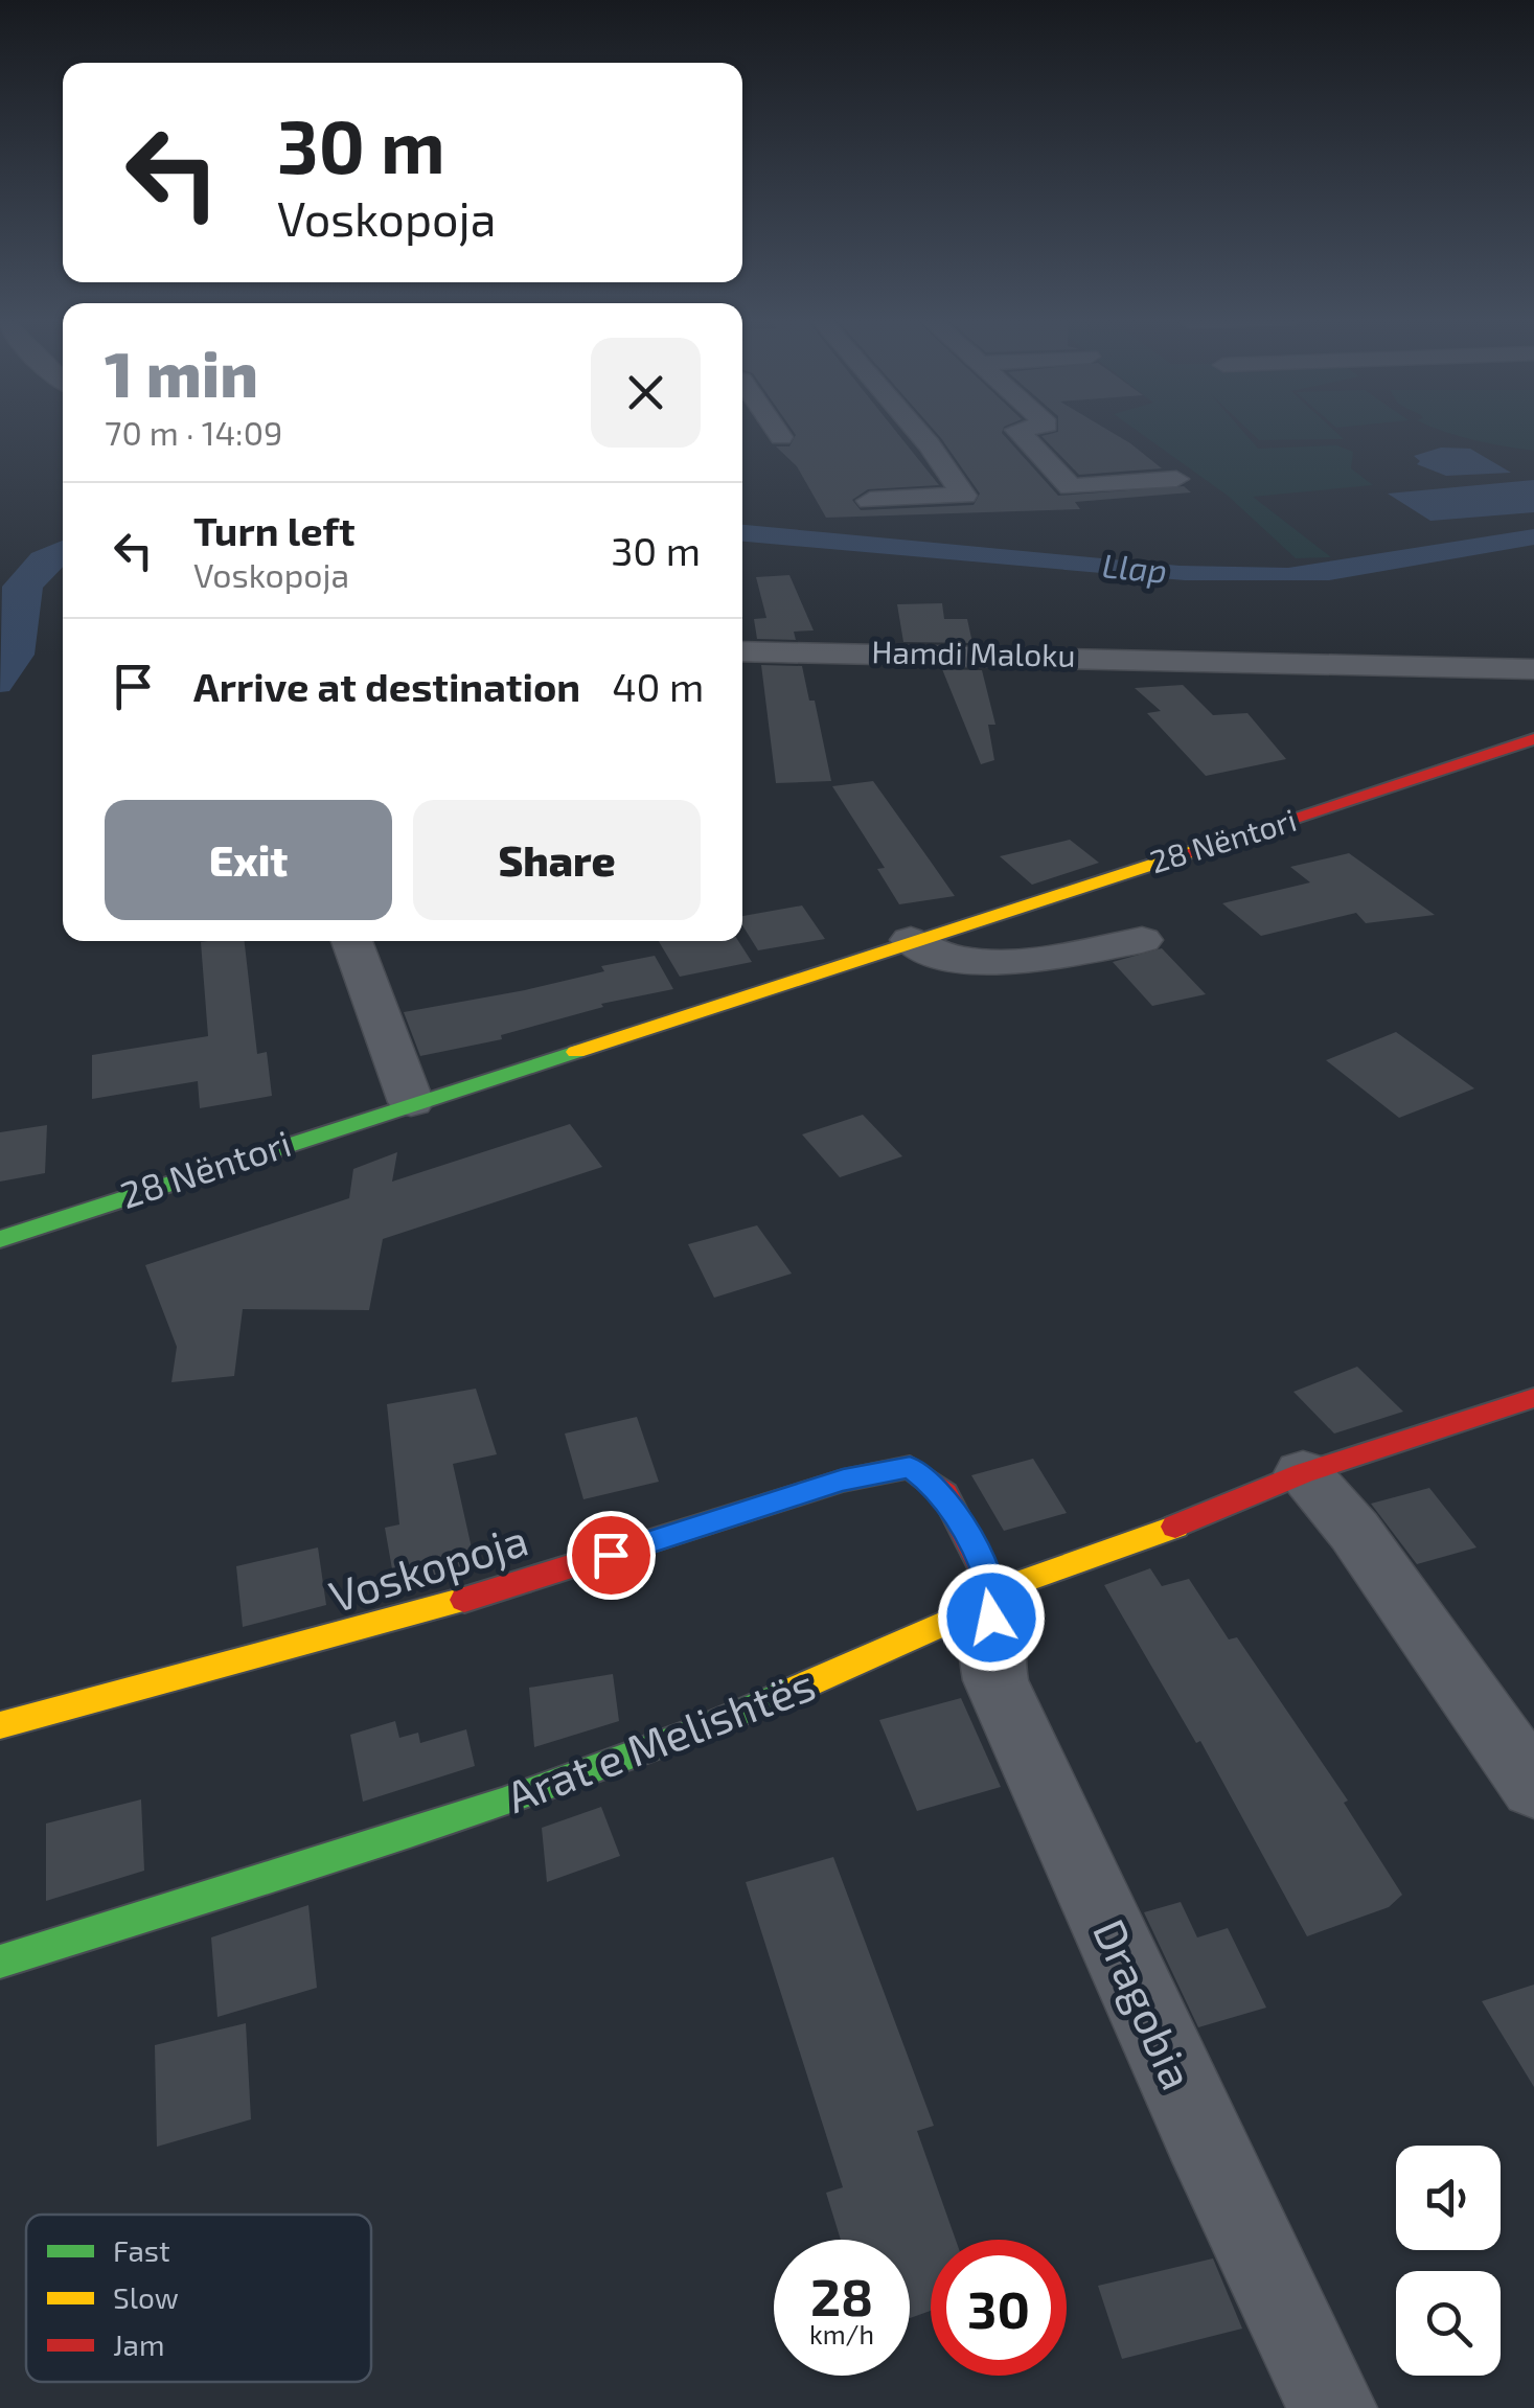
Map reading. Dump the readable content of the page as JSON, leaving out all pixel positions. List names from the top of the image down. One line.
{"streets":{"street":["Hamdi Maloku","28 Nëntori","Voskopoja","Arat e Melishtës","Dragobia"]},"crossings":[["Voskopoja","Arat e Melishtës"],["Voskopoja","Dragobia"],["Arat e Melishtës","Dragobia"]],"water":["Llap"],"legend":["Fast","Slow","Jam"],"page":{"turn":["30 m","Voskopoja"],"heading":["1 min","70 m · 14:09"],"list":[{"name":"Turn left","note":"Voskopoja","value":"30 m"},{"name":"Arrive at destination","value":"40 m"}],"buttons":["Exit","Share"],"speed":"28 km/h","limit":"30"}}
